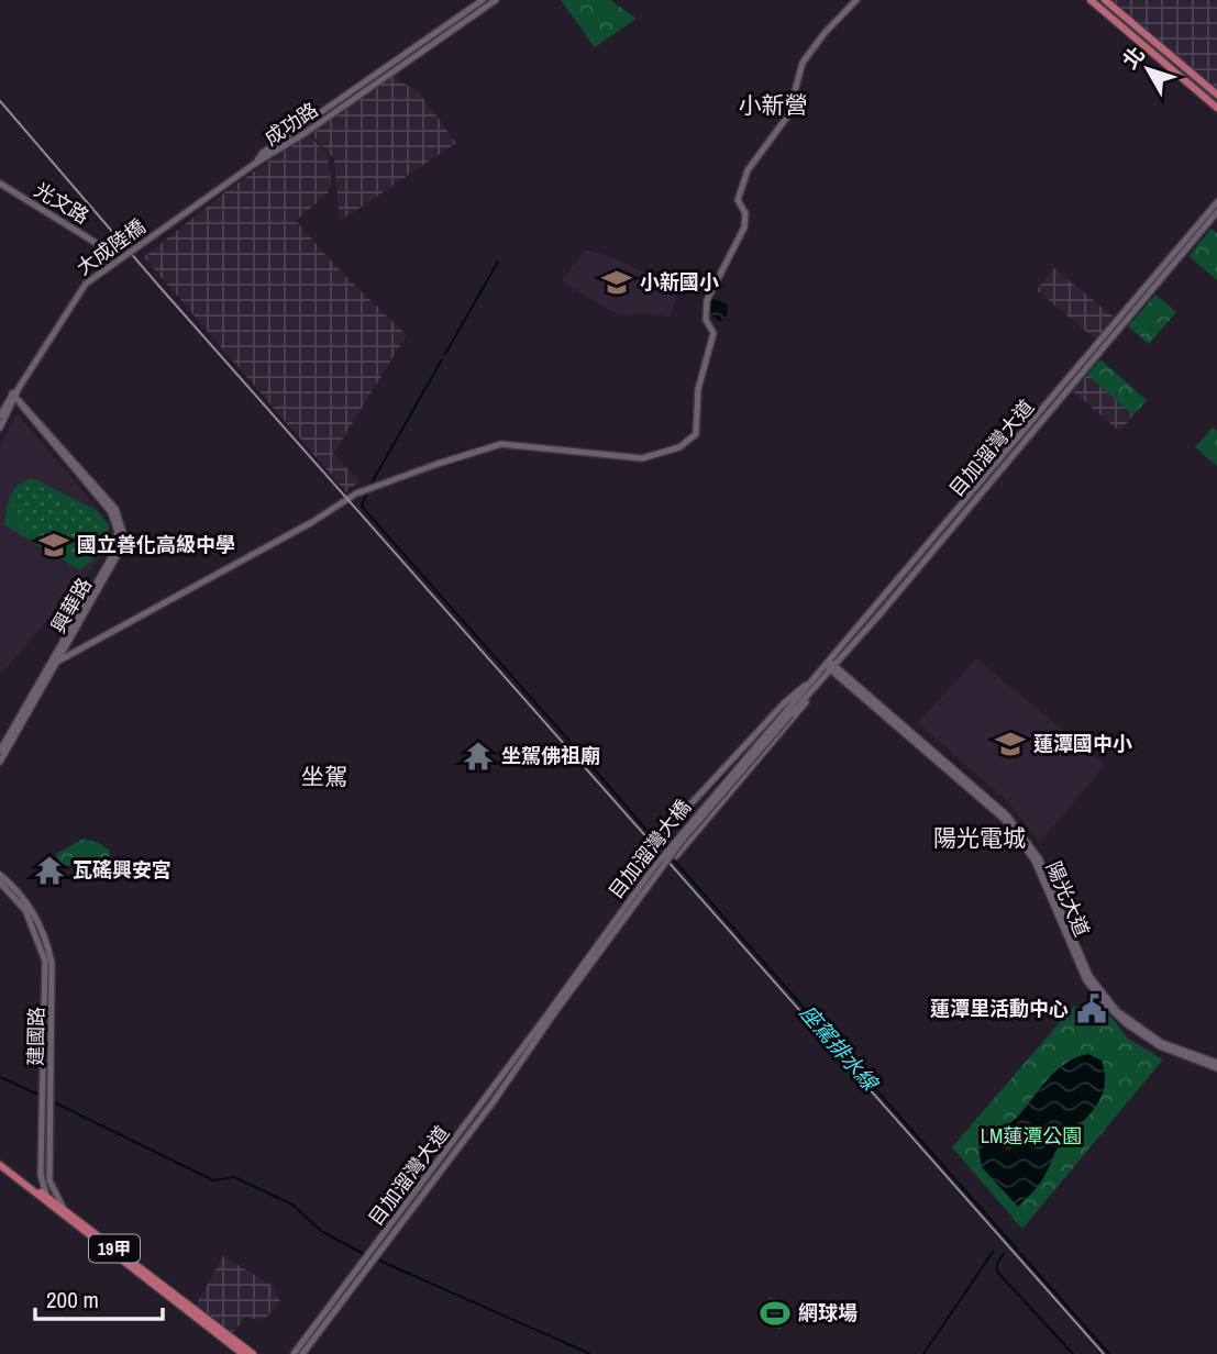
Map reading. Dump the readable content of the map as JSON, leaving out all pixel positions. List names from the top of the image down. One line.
{"streets":{"main road":["19甲"],"street":["成功路","光文路","大成陸橋","目加溜灣大道","興華路","目加溜灣大橋","陽光大道","建國路"]},"crossings":[["成功路","大成陸橋"],["大成陸橋","興華路"],["目加溜灣大道","目加溜灣大橋"],["目加溜灣大道","陽光大道"],["建國路","19甲"]],"districts":["小新營","坐駕","陽光電城"],"water":["座駕排水線"],"parks":["LM蓮潭公園"],"places":{"school or university":["小新國小","國立善化高級中學","蓮潭國中小"],"temple":["坐駕佛祖廟","瓦磘興安宮"],"public building":["蓮潭里活動中心"],"sports":["網球場"]},"scale_bar":"200 m","north":"top left"}
